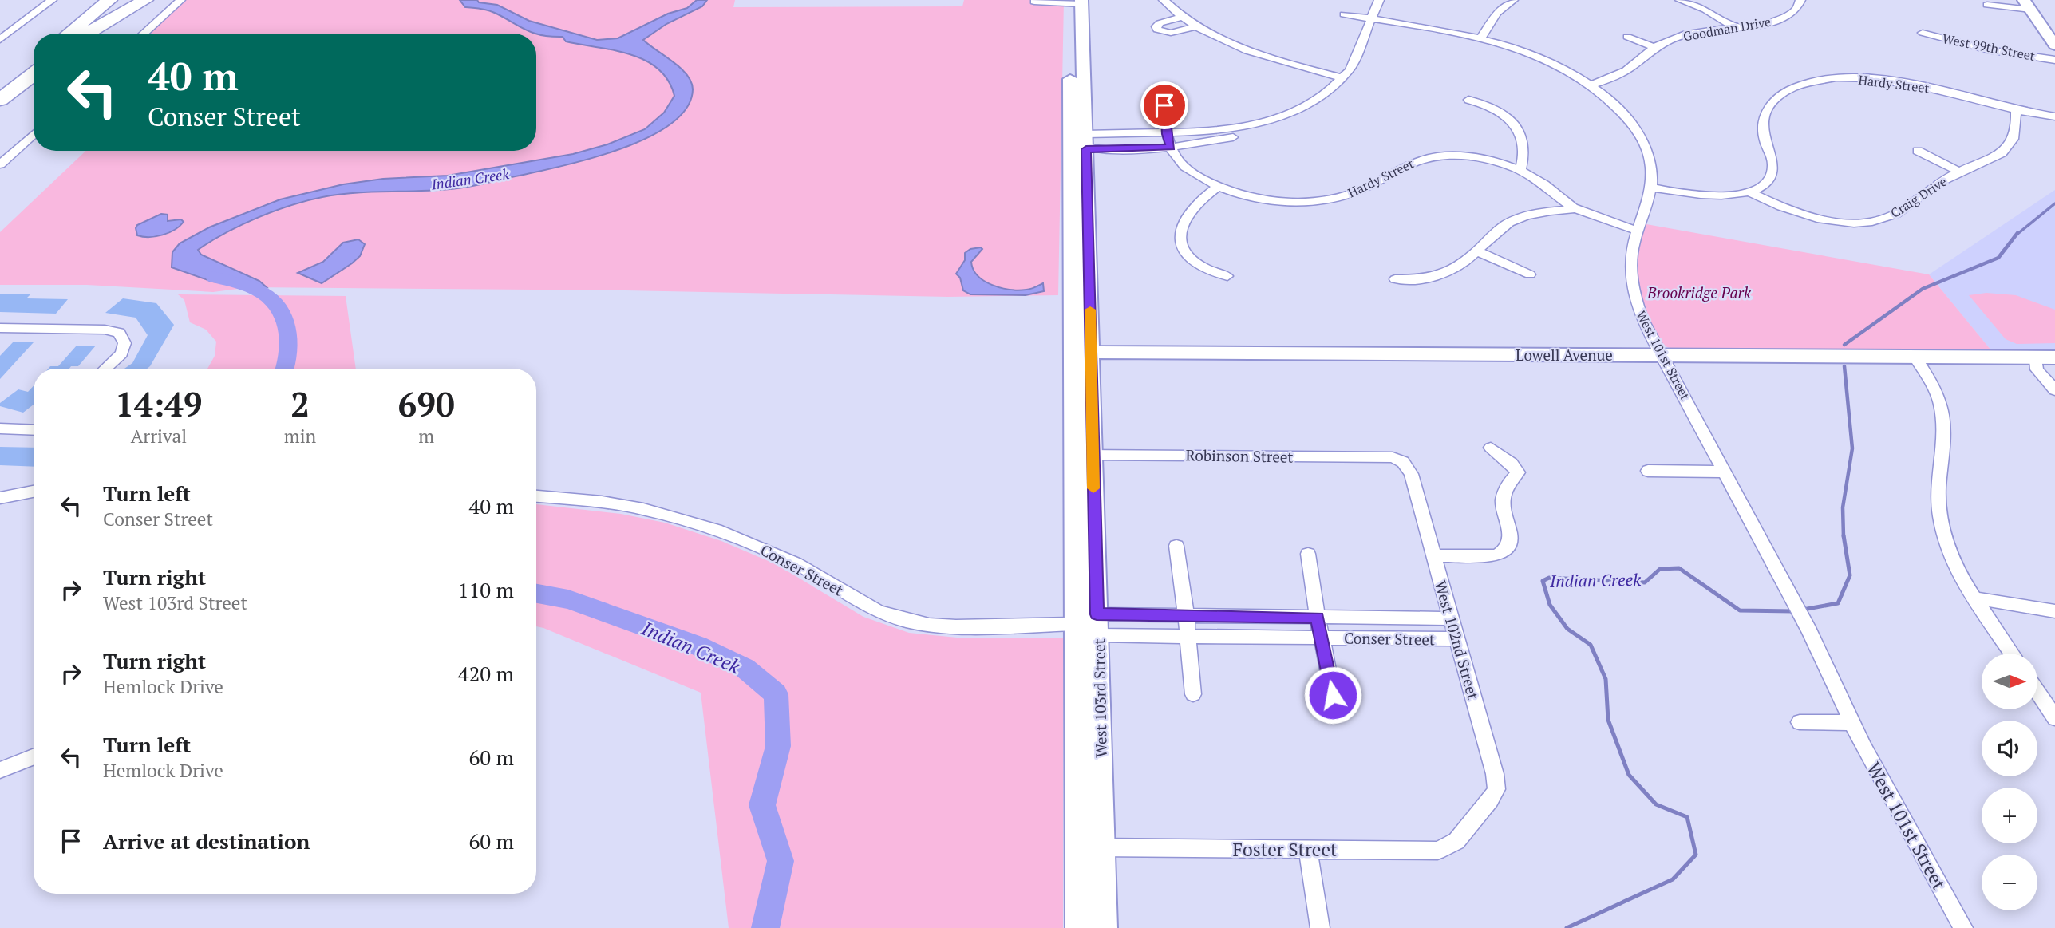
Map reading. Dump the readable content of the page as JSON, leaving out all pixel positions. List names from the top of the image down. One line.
{"streets":{"main road":["West 99th Street","Lowell Avenue","West 103rd Street"],"street":["Goodman Drive","Hardy Street","Craig Drive","West 101st Street","Robinson Street","Conser Street","West 102nd Street","Foster Street"]},"crossings":[["Goodman Drive","West 101st Street"],["Hardy Street","Craig Drive"],["Hardy Street","West 101st Street"],["Lowell Avenue","West 101st Street"],["Lowell Avenue","West 103rd Street"],["Robinson Street","West 102nd Street"],["Robinson Street","West 103rd Street"],["Conser Street","West 102nd Street"],["Conser Street","West 103rd Street"],["West 102nd Street","Foster Street"],["West 103rd Street","Foster Street"]],"water":["Indian Creek"],"parks":["Brookridge Park"],"north":"right","page":{"turn":["40 m","Conser Street"],"eta":["14:49","Arrival","2","min","690","m"],"list":[{"name":"Turn left","note":"Conser Street","value":"40 m"},{"name":"Turn right","note":"West 103rd Street","value":"110 m"},{"name":"Turn right","note":"Hemlock Drive","value":"420 m"},{"name":"Turn left","note":"Hemlock Drive","value":"60 m"},{"name":"Arrive at destination","value":"60 m"}],"map_buttons":["+","−"]}}
